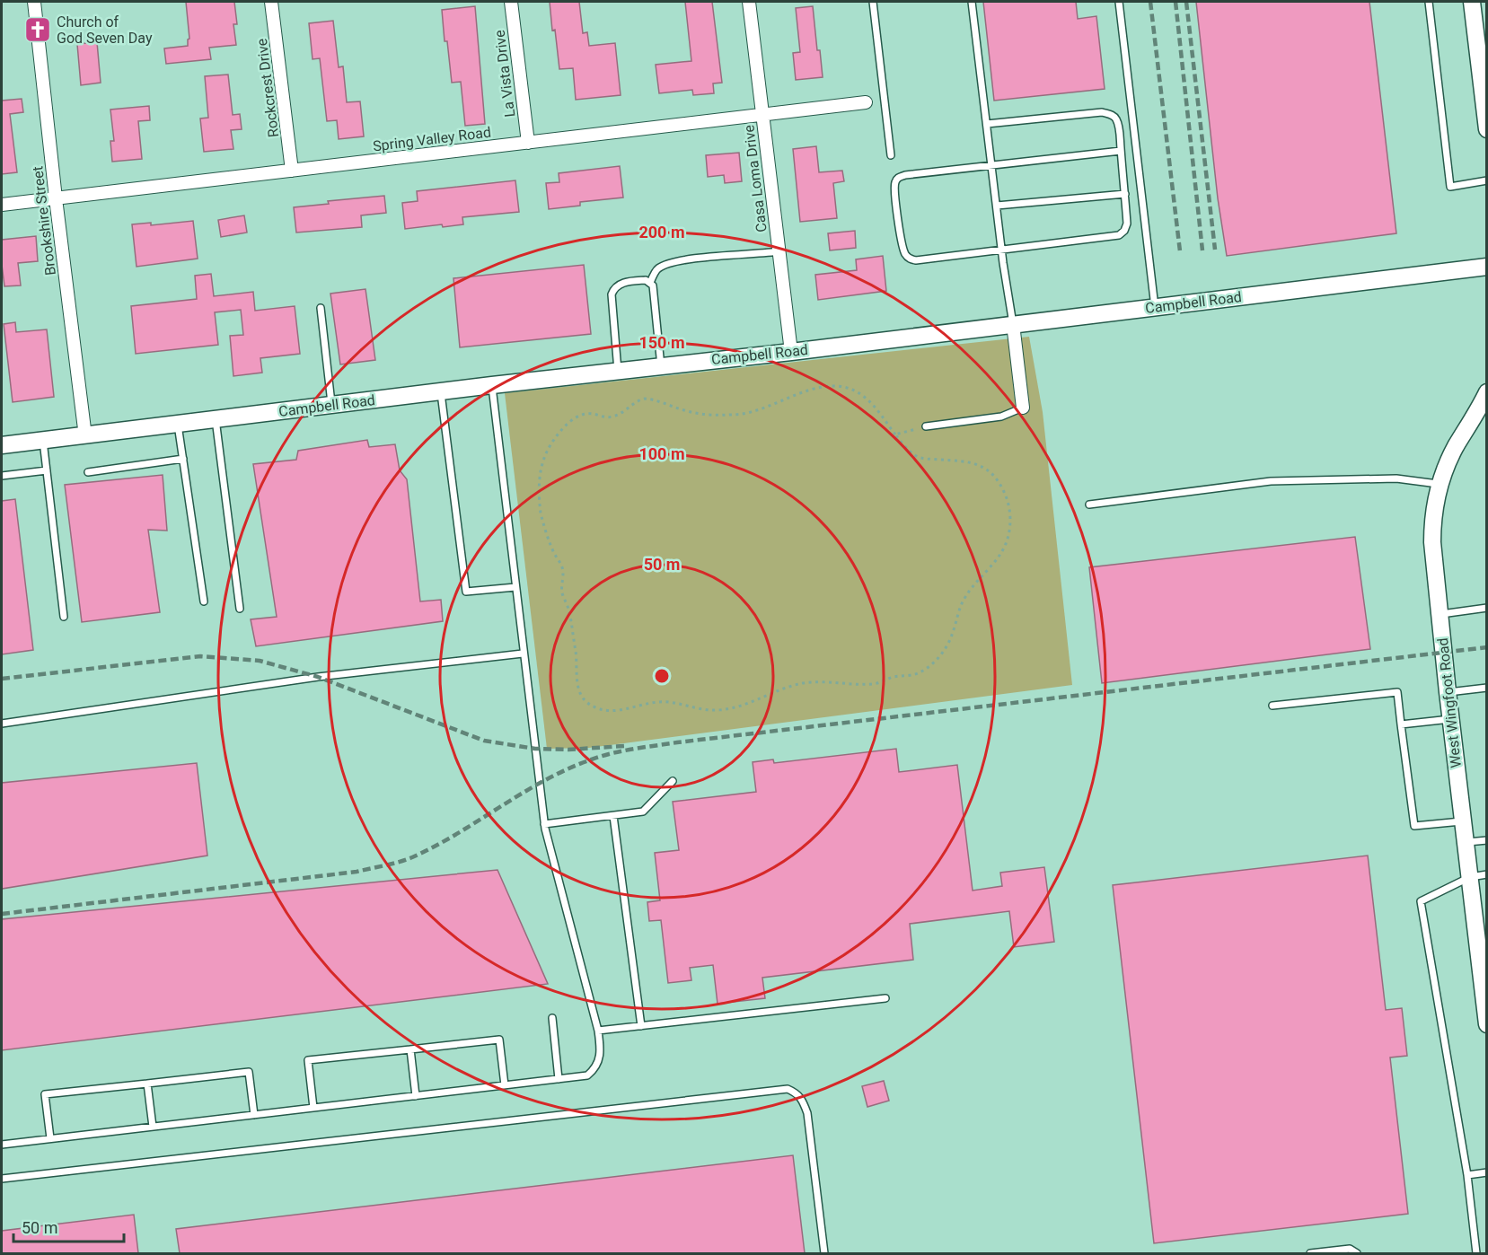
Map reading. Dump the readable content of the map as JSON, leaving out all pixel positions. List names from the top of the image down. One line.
{"streets":{"street":["La Vista Drive","Rockcrest Drive","Spring Valley Road","Casa Loma Drive","Brookshire Street","Campbell Road","West Wingfoot Road"]},"crossings":[["La Vista Drive","Spring Valley Road"],["Rockcrest Drive","Spring Valley Road"],["Spring Valley Road","Casa Loma Drive"],["Spring Valley Road","Brookshire Street"],["Casa Loma Drive","Campbell Road"],["Brookshire Street","Campbell Road"]],"places":{"church":["Church of God Seven Day"]},"scale_bar":"50 m","rings":["200 m","150 m","100 m","50 m"]}
